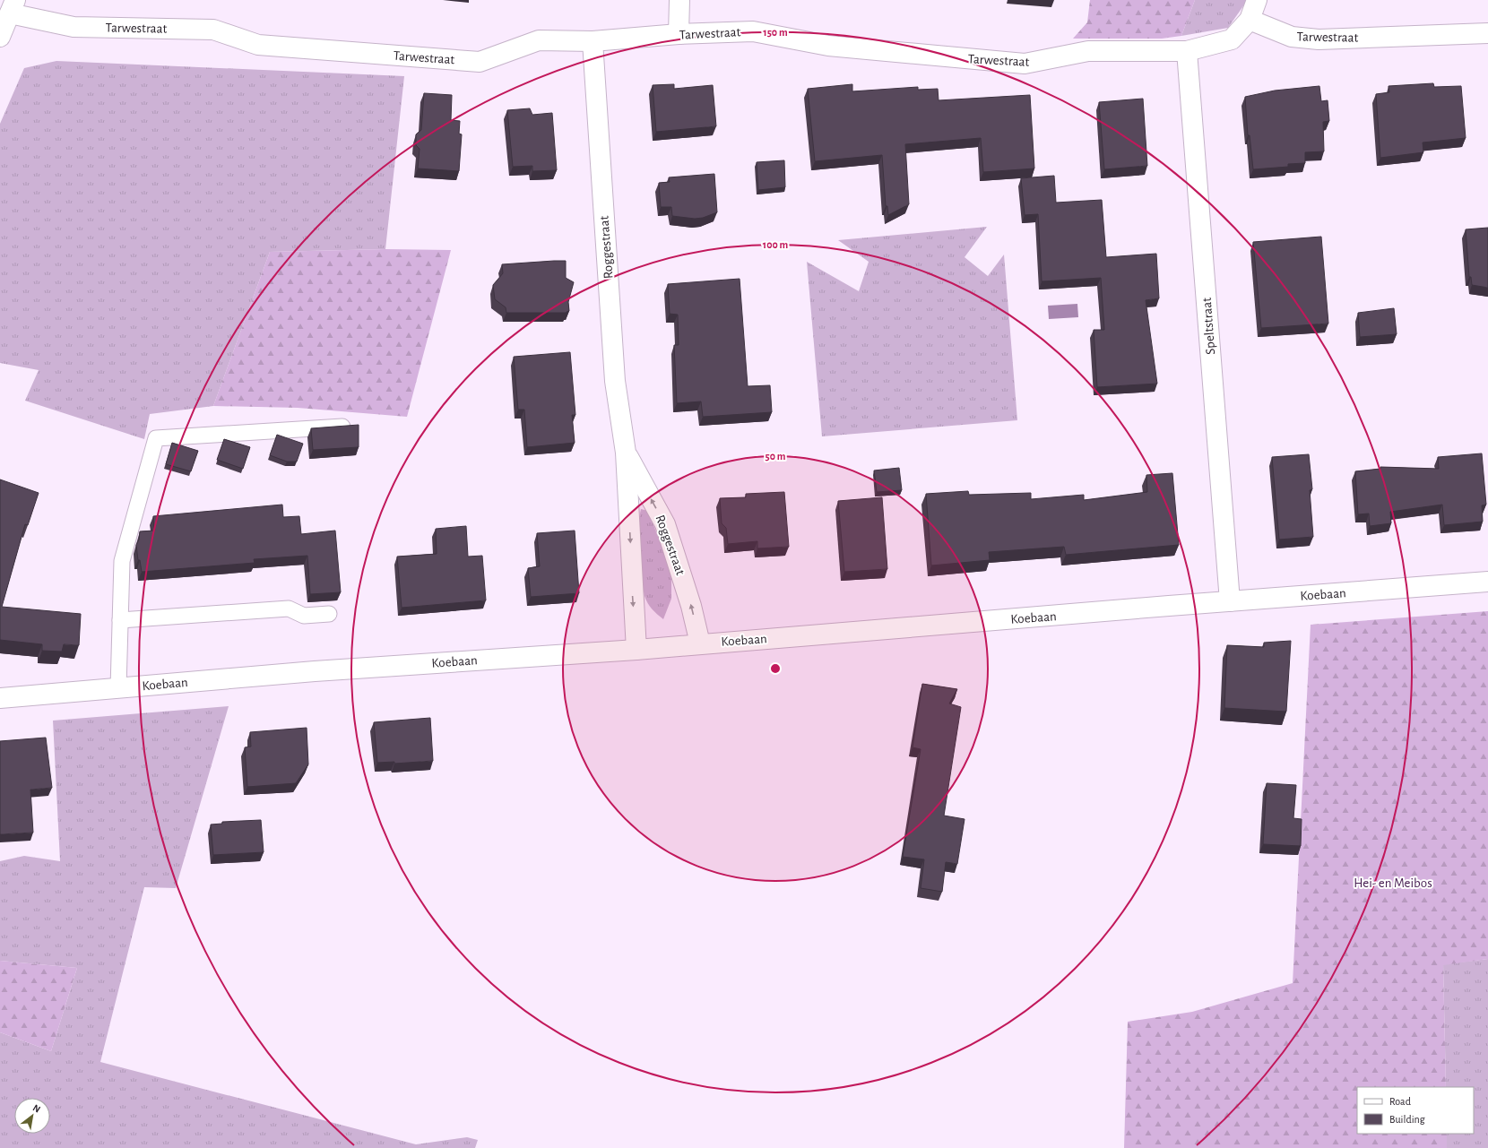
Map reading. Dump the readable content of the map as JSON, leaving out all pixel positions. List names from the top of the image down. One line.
{"streets":{"street":["Tarwestraat","Roggestraat","Speltstraat","Koebaan"]},"crossings":[["Tarwestraat","Roggestraat"],["Tarwestraat","Speltstraat"],["Roggestraat","Koebaan"],["Speltstraat","Koebaan"]],"parks":["Hei- en Meibos"],"legend":["Road","Building"],"north":"top right","rings":["150 m","100 m","50 m"]}
